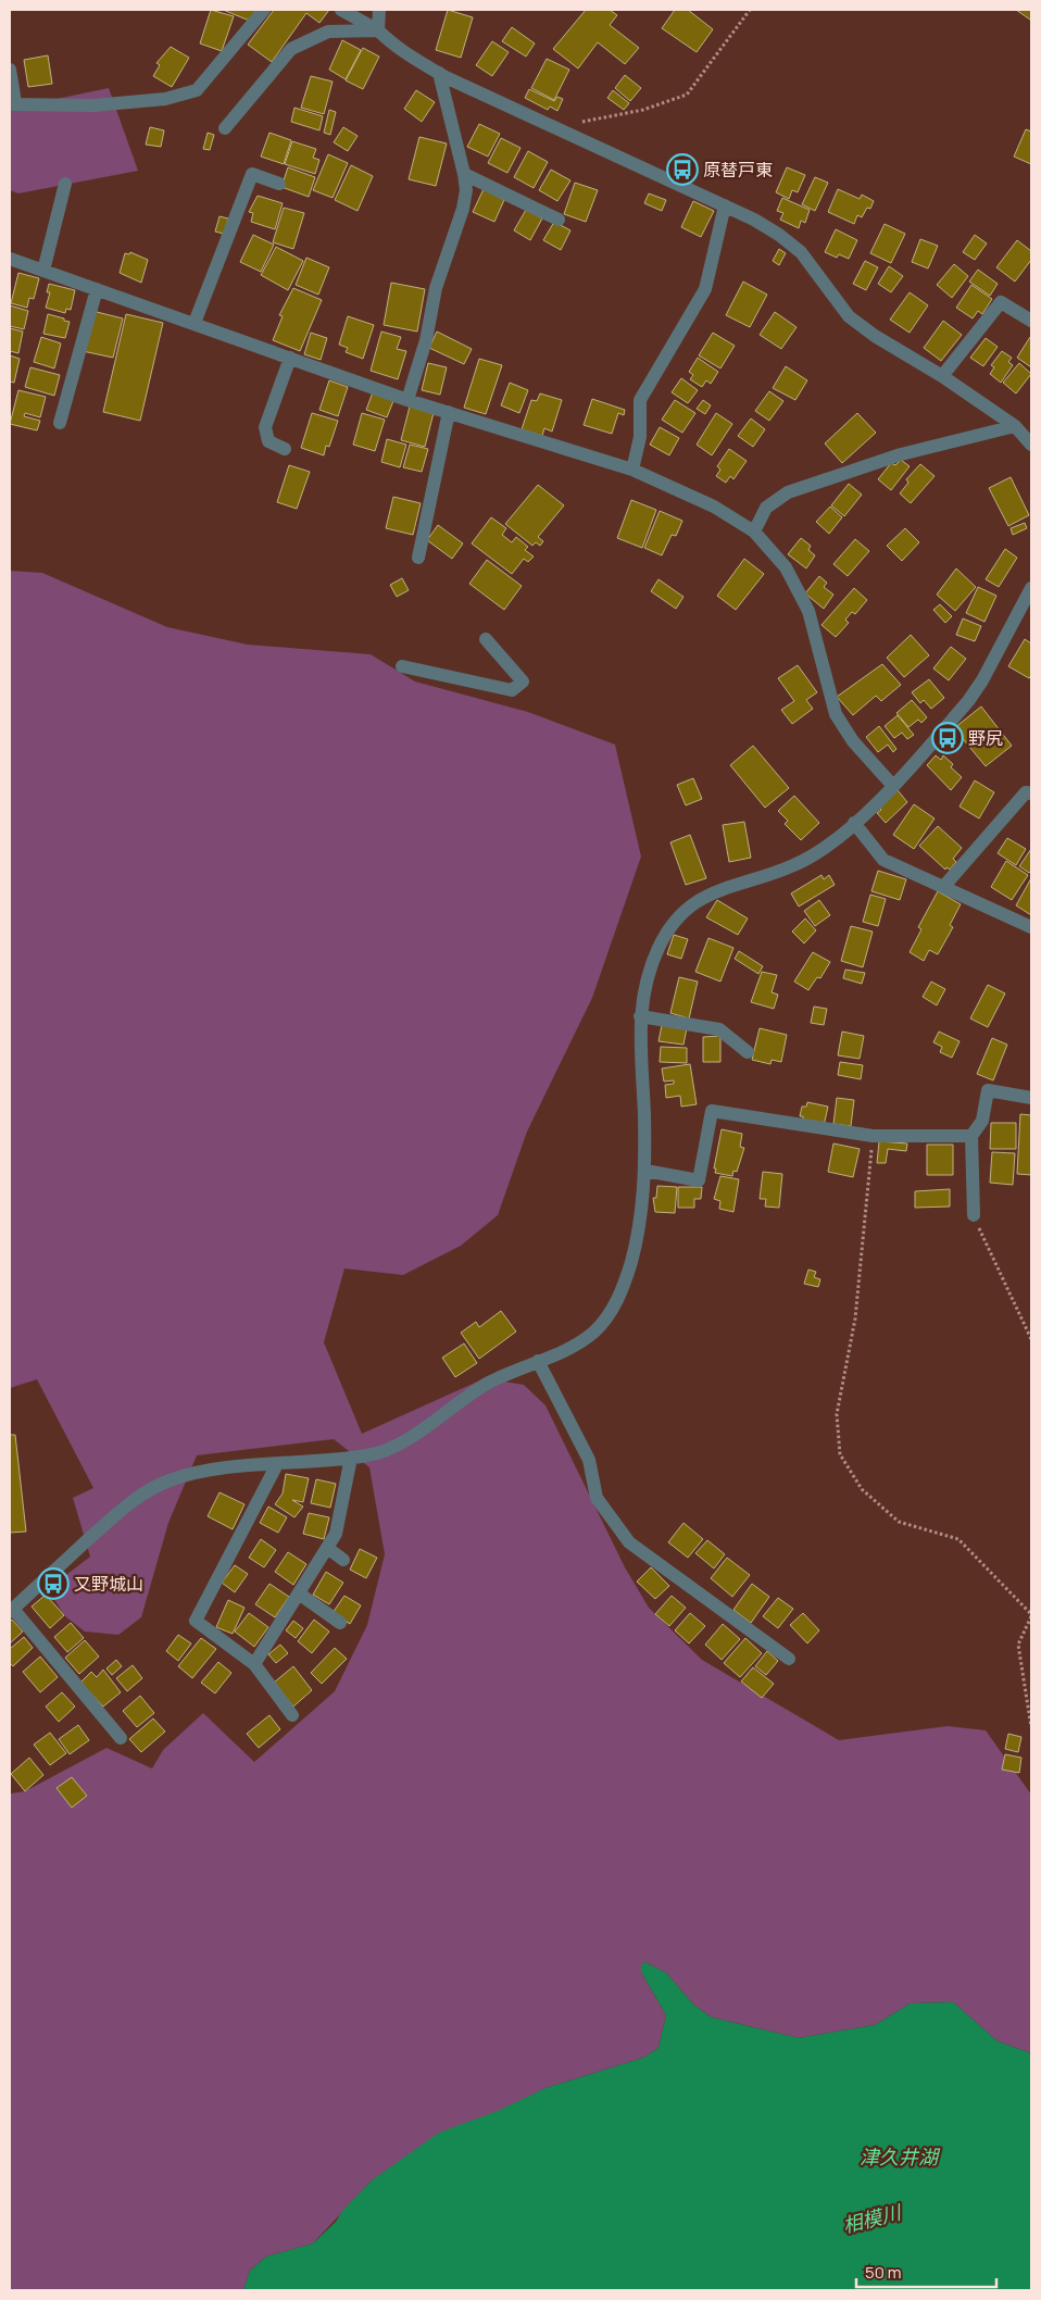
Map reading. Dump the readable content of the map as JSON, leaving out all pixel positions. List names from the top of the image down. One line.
{"water":["津久井湖","相模川"],"places":{"bus stop":["原替戸東","野尻","又野城山"]},"scale_bar":"50 m"}
